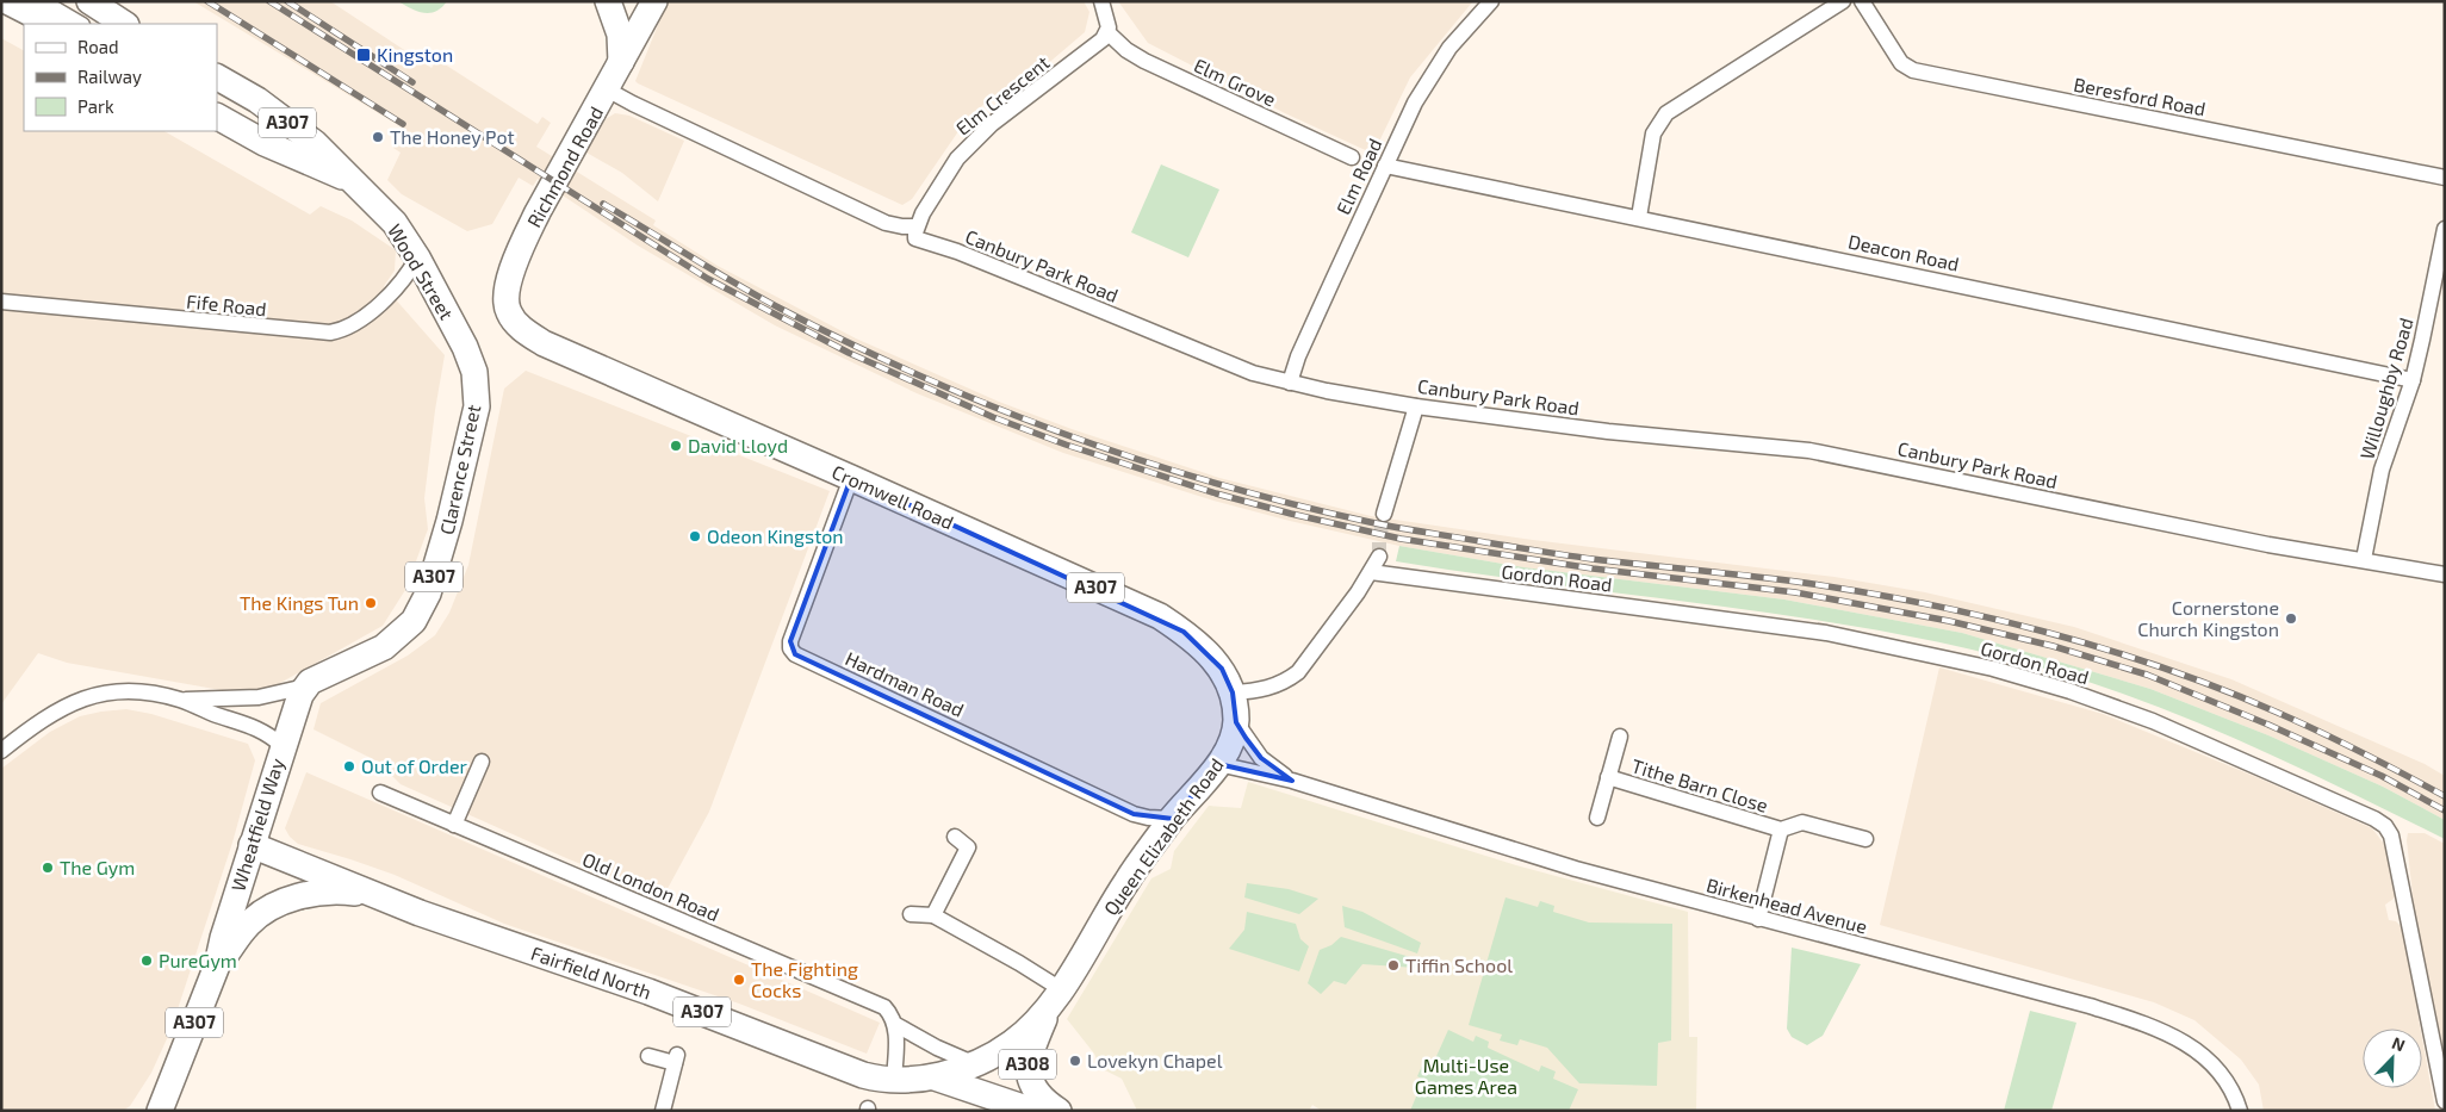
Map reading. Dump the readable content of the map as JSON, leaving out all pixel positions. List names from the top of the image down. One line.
{"streets":{"main road":["A307","Richmond Road","Wood Street","Clarence Street","Cromwell Road","Wheatfield Way","Queen Elizabeth Road","Fairfield North","A308"],"street":["Elm Grove","Elm Crescent","Beresford Road","Elm Road","Deacon Road","Canbury Park Road","Fife Road","Willoughby Road","Gordon Road","Hardman Road","Tithe Barn Close","Old London Road","Birkenhead Avenue"]},"crossings":[["Elm Grove","Elm Crescent"],["Elm Crescent","Canbury Park Road"],["A307","Wood Street"],["Richmond Road","Cromwell Road"],["Elm Road","Deacon Road"],["Elm Road","Canbury Park Road"],["Deacon Road","Willoughby Road"],["Canbury Park Road","Willoughby Road"],["Wood Street","Fife Road"],["Wood Street","Clarence Street"],["Clarence Street","Wheatfield Way"],["Cromwell Road","Hardman Road"],["Cromwell Road","Queen Elizabeth Road"],["Hardman Road","Queen Elizabeth Road"],["Tithe Barn Close","Birkenhead Avenue"],["Wheatfield Way","Fairfield North"],["Queen Elizabeth Road","Old London Road"],["Queen Elizabeth Road","Birkenhead Avenue"],["Queen Elizabeth Road","Fairfield North"],["Queen Elizabeth Road","A308"],["Fairfield North","A308"]],"parks":["Multi-Use Games Area"],"places":{"transit":["Kingston"],"other":["The Honey Pot","David Lloyd","Odeon Kingston","The Kings Tun","Cornerstone Church Kingston","Out of Order","The Gym","PureGym","Tiffin School","The Fighting Cocks","Lovekyn Chapel"]},"legend":["Road","Railway","Park"],"north":"top right"}
